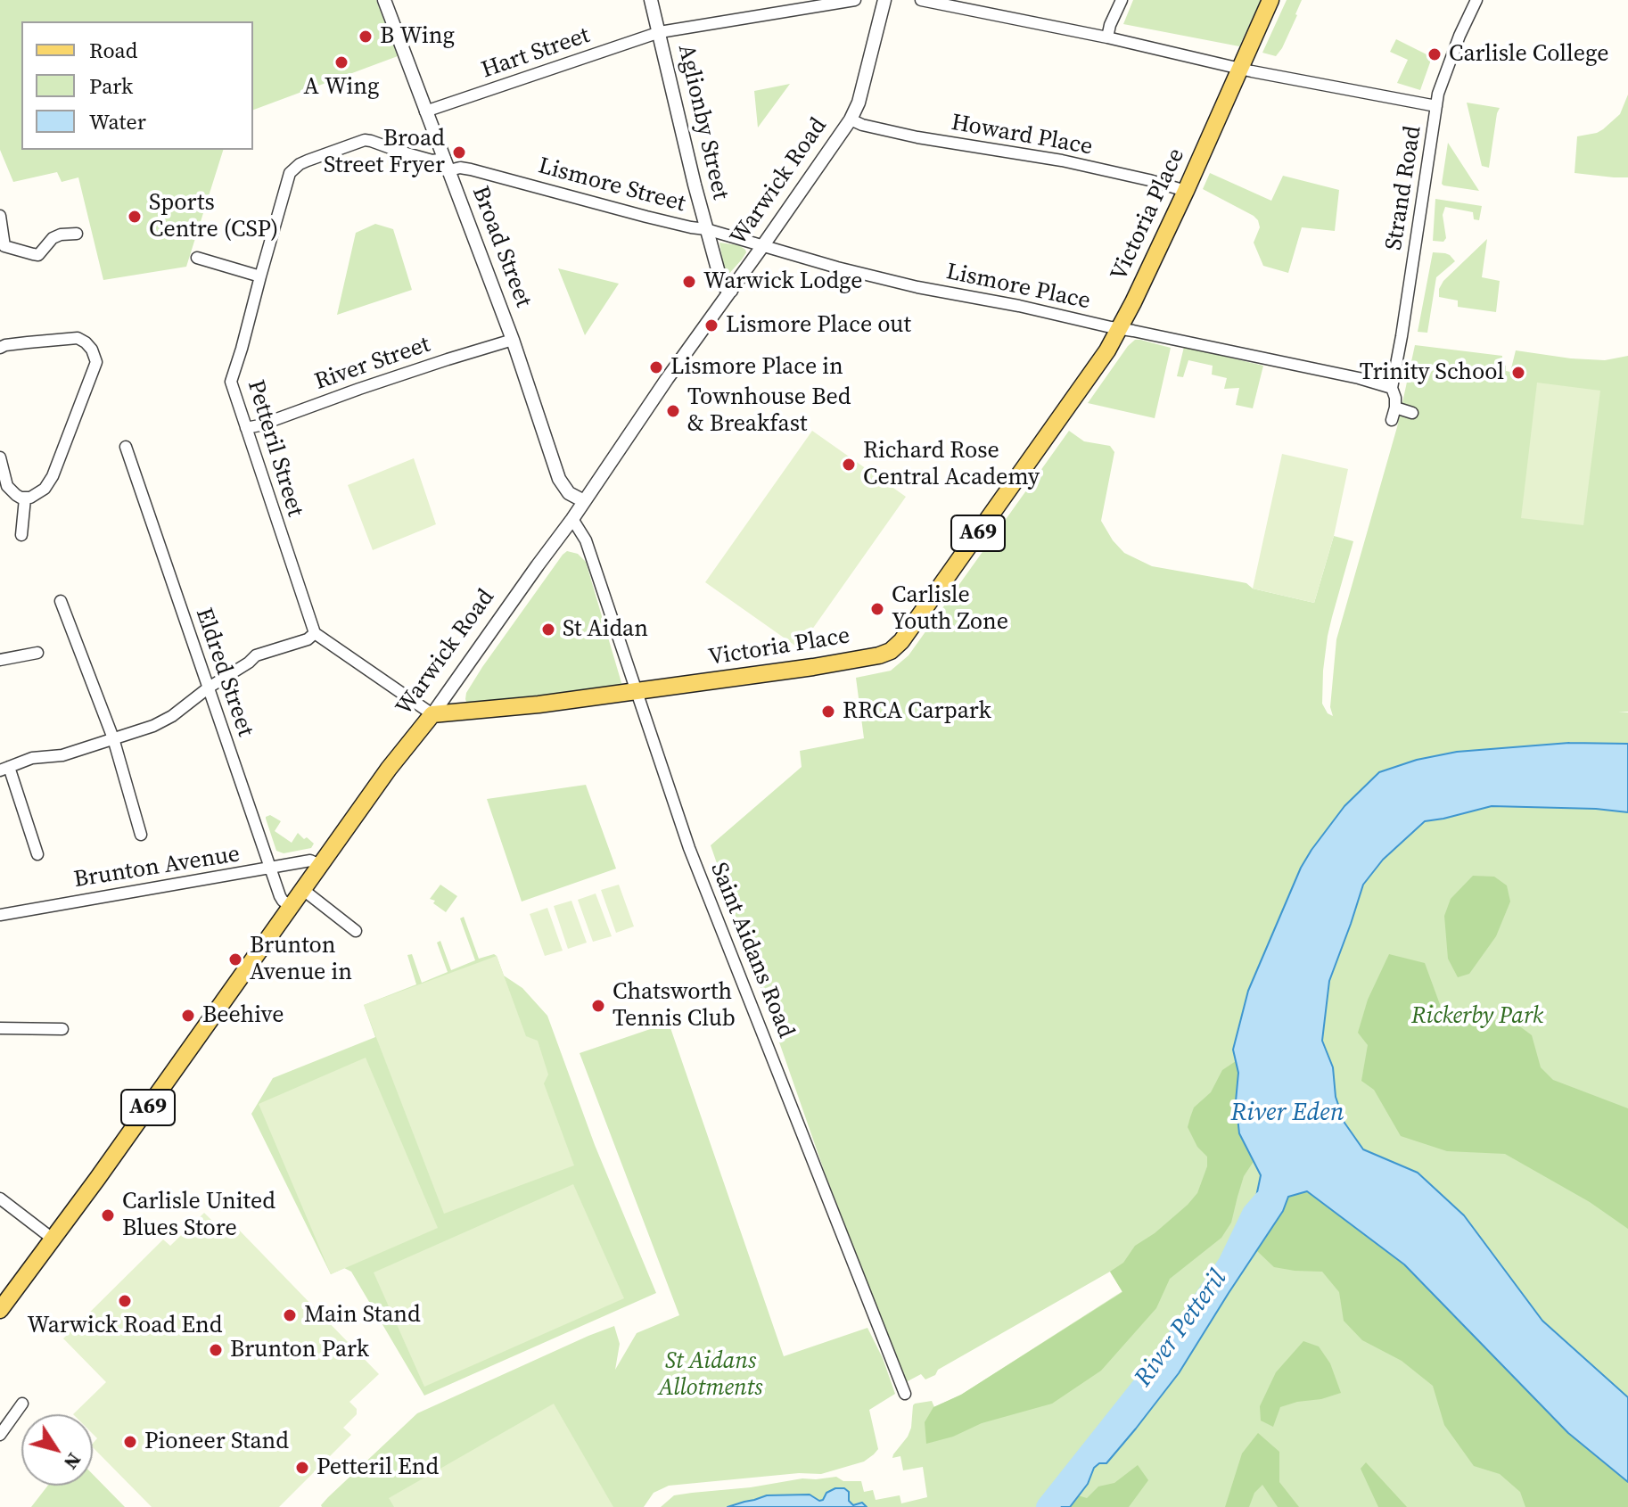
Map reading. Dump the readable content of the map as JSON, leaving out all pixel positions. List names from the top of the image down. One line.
{"streets":{"main road":["Warwick Road","Victoria Place","A69"],"street":["Hart Street","Aglionby Street","Howard Place","Lismore Street","Strand Road","Broad Street","Lismore Place","River Street","Petteril Street","Eldred Street","Brunton Avenue","Saint Aidans Road"]},"crossings":[["Hart Street","Aglionby Street"],["Hart Street","Broad Street"],["Aglionby Street","Warwick Road"],["Aglionby Street","Lismore Street"],["Howard Place","Warwick Road"],["Howard Place","Victoria Place"],["Warwick Road","Lismore Street"],["Warwick Road","Victoria Place"],["Warwick Road","Broad Street"],["Warwick Road","Lismore Place"],["Warwick Road","Eldred Street"],["Warwick Road","Brunton Avenue"],["Warwick Road","Saint Aidans Road"],["Lismore Street","Broad Street"],["Lismore Street","Lismore Place"],["Lismore Street","Petteril Street"],["Strand Road","Lismore Place"],["Victoria Place","Lismore Place"],["Victoria Place","Saint Aidans Road"],["Broad Street","River Street"],["Broad Street","Petteril Street"],["River Street","Petteril Street"],["Eldred Street","Brunton Avenue"]],"water":["River Eden","River Petteril"],"parks":["Rickerby Park","St Aidans Allotments"],"places":["B Wing","Carlisle College","A Wing","Broad Street Fryer","Sports Centre (CSP)","Warwick Lodge","Lismore Place out","Lismore Place in","Trinity School","Townhouse Bed & Breakfast","Richard Rose Central Academy","Carlisle Youth Zone","St Aidan","RRCA Carpark","Brunton Avenue in","Chatsworth Tennis Club","Beehive","Carlisle United Blues Store","Warwick Road End","Main Stand","Brunton Park","Pioneer Stand","Petteril End"],"legend":["Road","Park","Water"],"north":"bottom right"}
